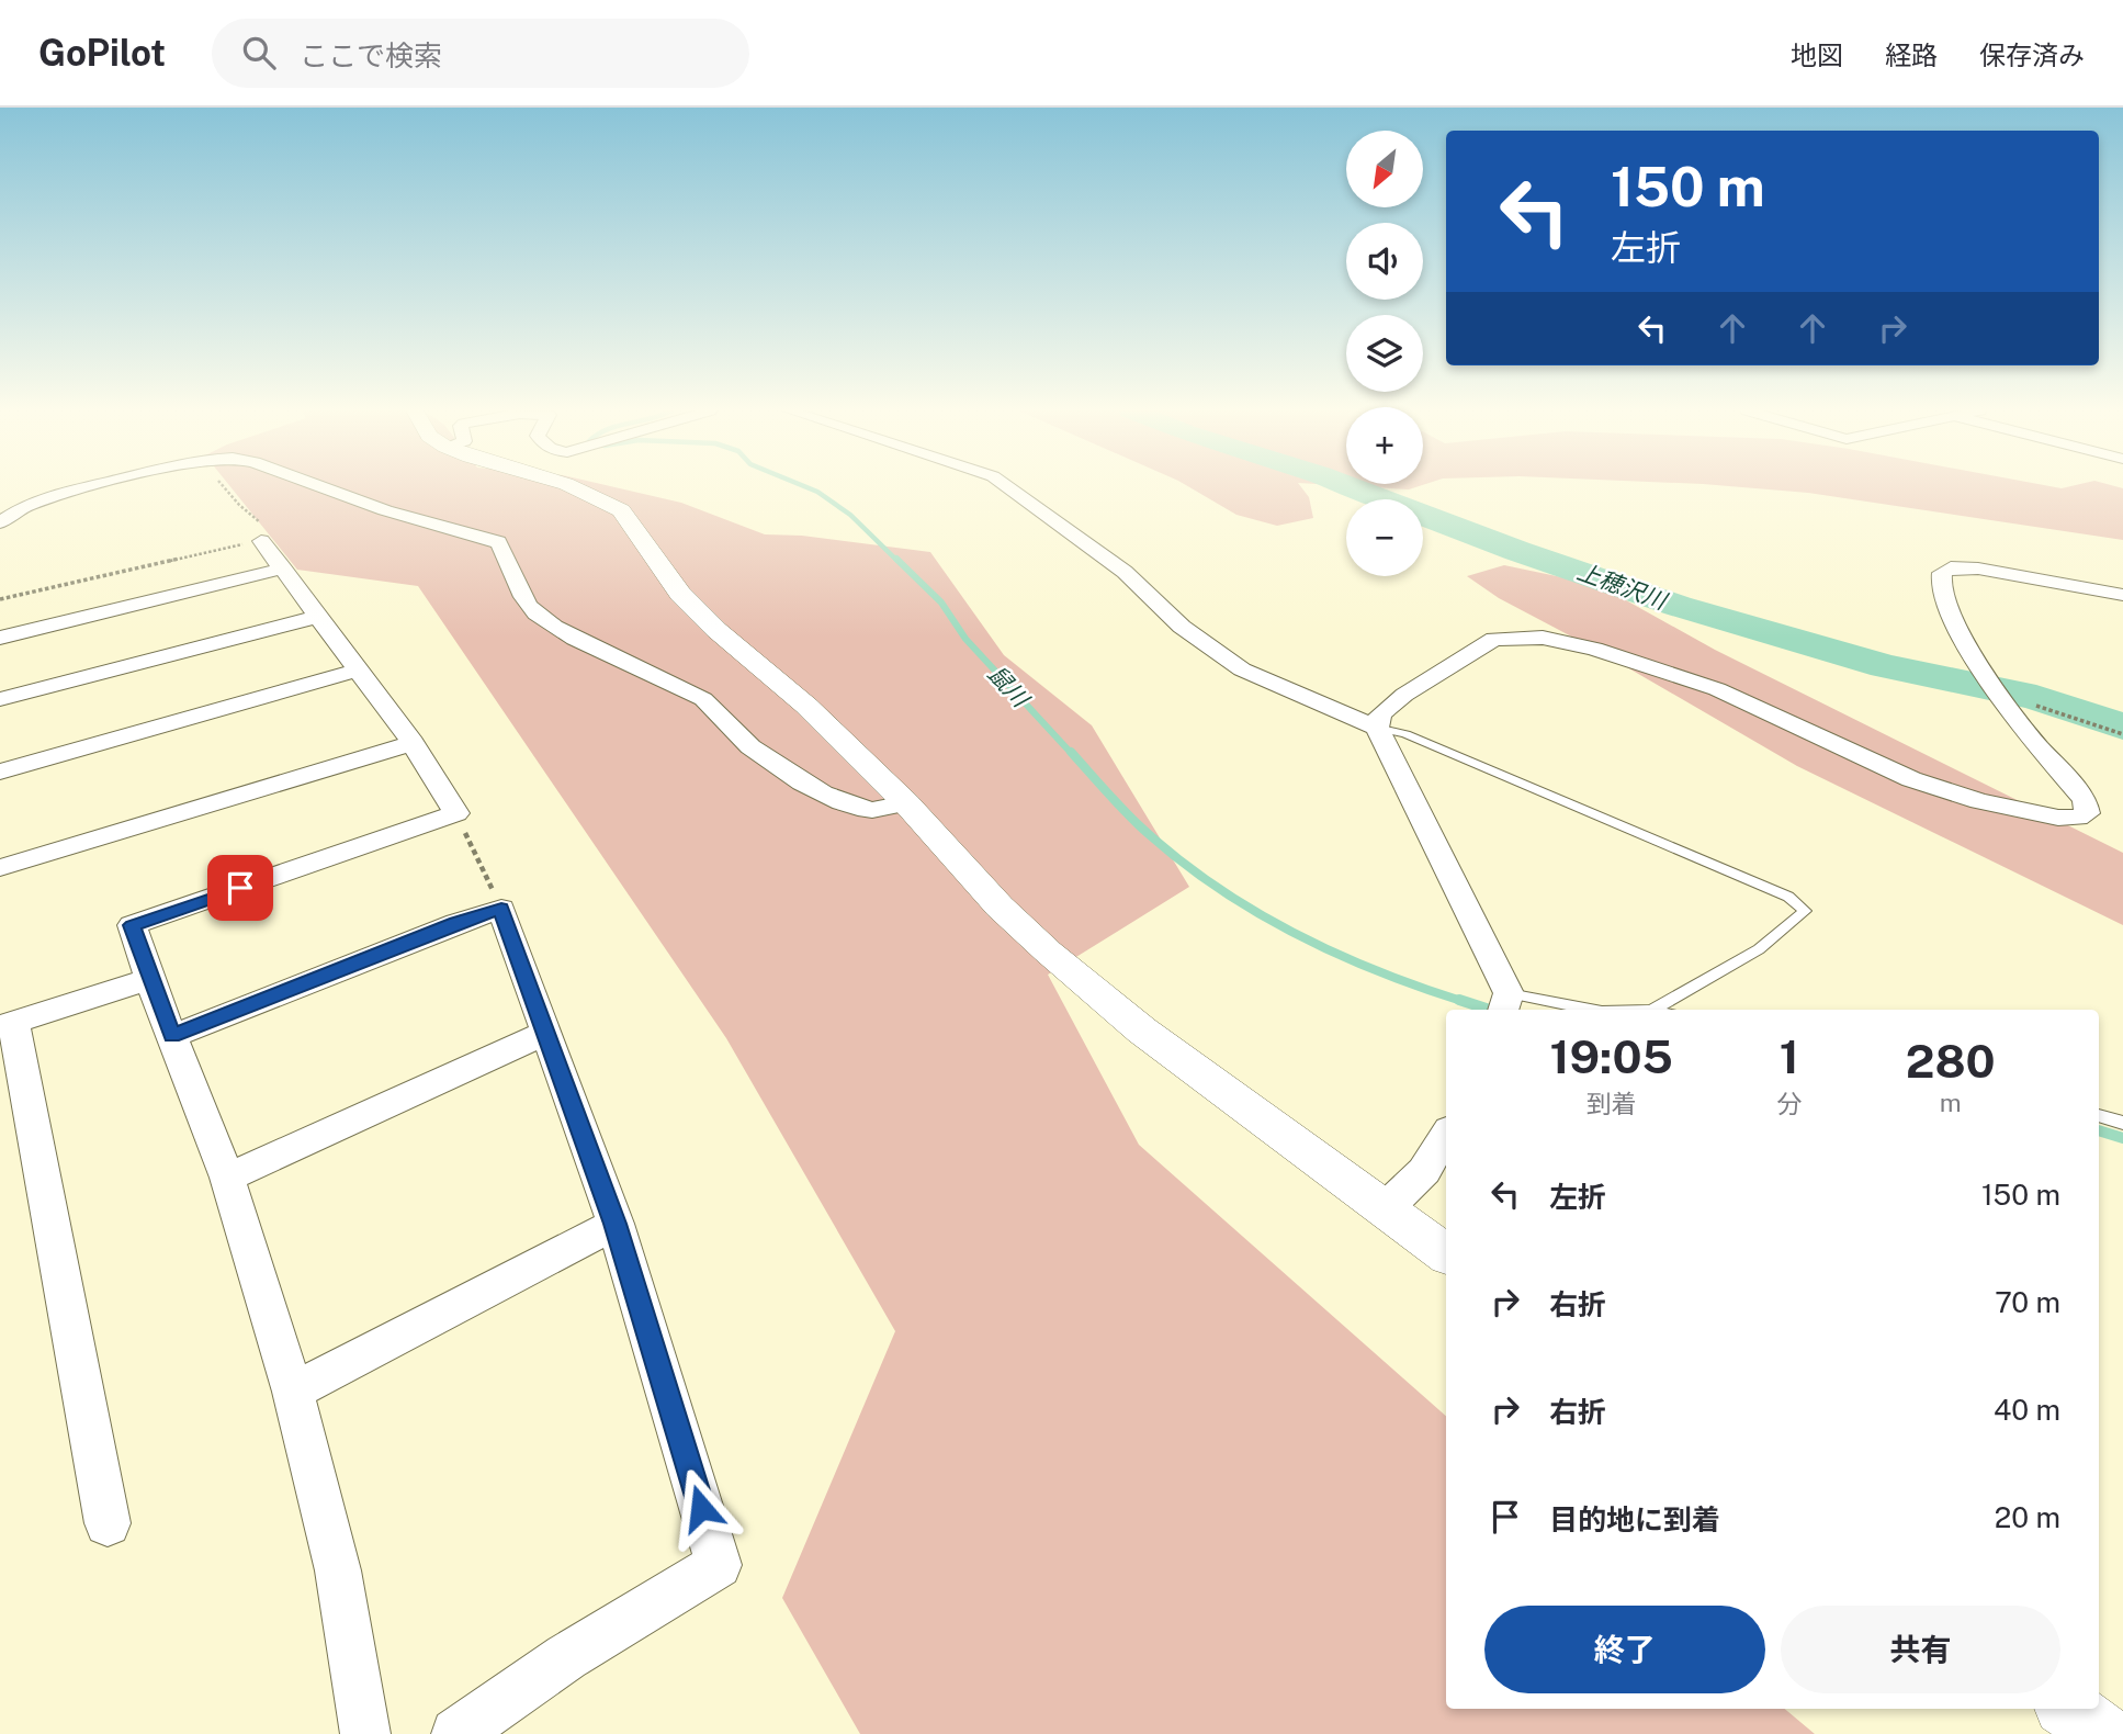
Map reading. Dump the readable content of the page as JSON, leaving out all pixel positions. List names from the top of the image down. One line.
{"water":["上穂沢川","鼠川"],"north":"bottom left","page":{"header":"GoPilot","search":"ここで検索","nav":["地図","経路","保存済み"],"map_buttons":["+","−"],"turn":["150 m","左折"],"eta":["19:05","到着","1","分","280","m"],"list":[{"name":"左折","value":"150 m"},{"name":"右折","value":"70 m"},{"name":"右折","value":"40 m"},{"name":"目的地に到着","value":"20 m"}],"buttons":["終了","共有"]}}
